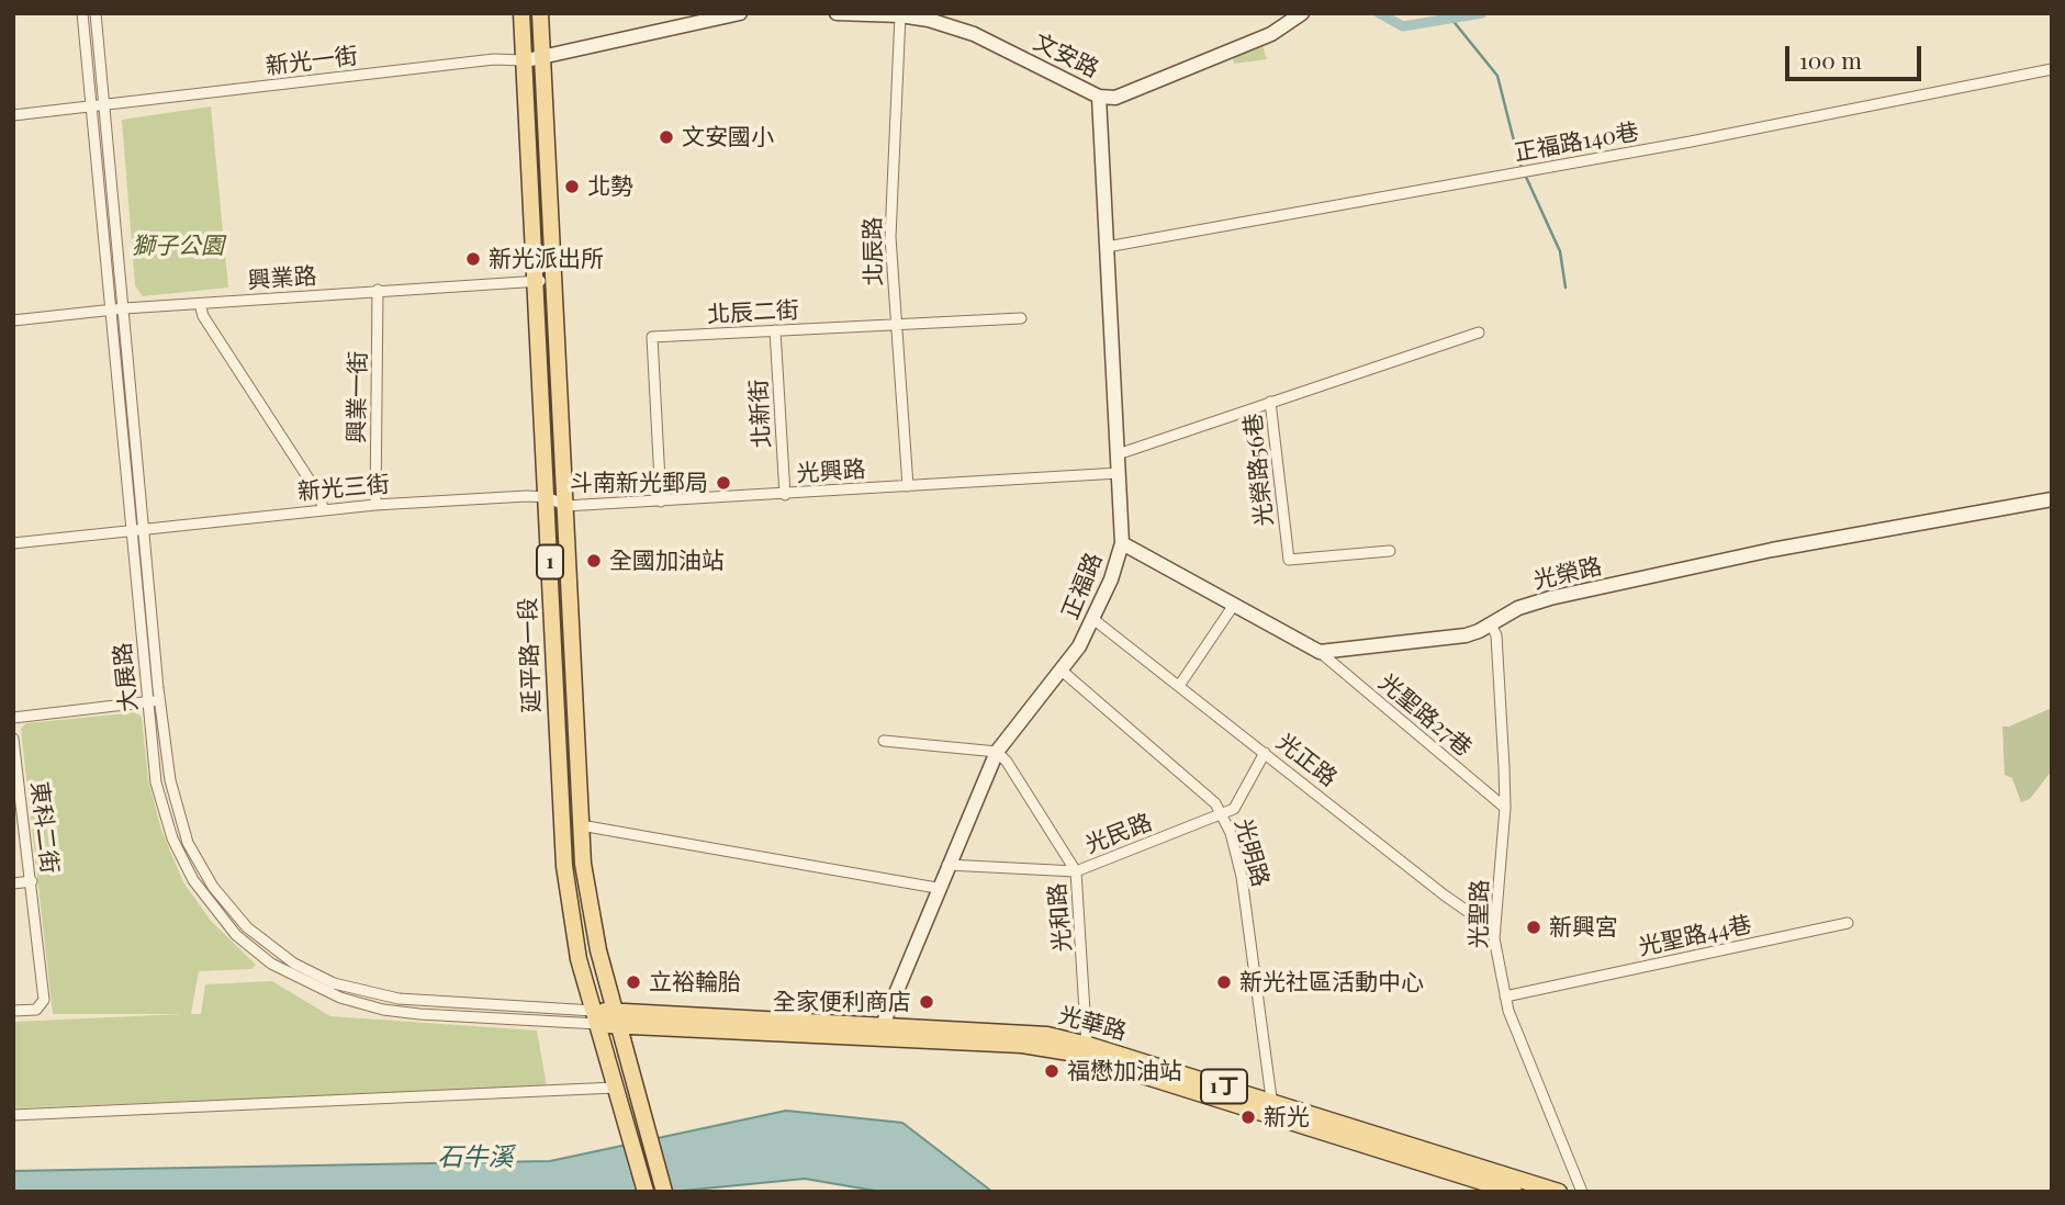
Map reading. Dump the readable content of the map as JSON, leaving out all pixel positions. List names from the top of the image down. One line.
{"streets":{"main road":["1","延平路一段","光華路","1丁"],"street":["文安路","新光一街","正福路140巷","北辰路","興業路","北辰二街","興業一街","北新街","光榮路56巷","光興路","新光三街","光榮路","正福路","大展路","光聖路27巷","光正路","東科二街","光民路","光明路","光聖路","光和路","光聖路44巷"]},"crossings":[["文安路","北辰路"],["文安路","正福路"],["新光一街","延平路一段"],["新光一街","大展路"],["正福路140巷","正福路"],["北辰路","北辰二街"],["北辰路","光興路"],["興業路","興業一街"],["興業路","延平路一段"],["興業路","大展路"],["北辰二街","北新街"],["北辰二街","光興路"],["興業一街","新光三街"],["北新街","光興路"],["光興路","新光三街"],["光興路","正福路"],["光興路","延平路一段"],["新光三街","延平路一段"],["新光三街","大展路"],["光榮路","光聖路27巷"],["光榮路","光聖路"],["正福路","光正路"],["正福路","光民路"],["正福路","光明路"],["正福路","光和路"],["正福路","光華路"],["延平路一段","大展路"],["延平路一段","光華路"],["大展路","光華路"],["光聖路27巷","光聖路"],["光正路","光民路"],["光正路","光聖路"],["光民路","光明路"],["光民路","光和路"],["光明路","光華路"],["光聖路","光聖路44巷"],["光和路","光華路"]],"water":["石牛溪"],"parks":["獅子公園"],"places":["文安國小","北勢","新光派出所","斗南新光郵局","全國加油站","新興宮","立裕輪胎","新光社區活動中心","全家便利商店","福懋加油站","新光"],"scale_bar":"100 m"}
